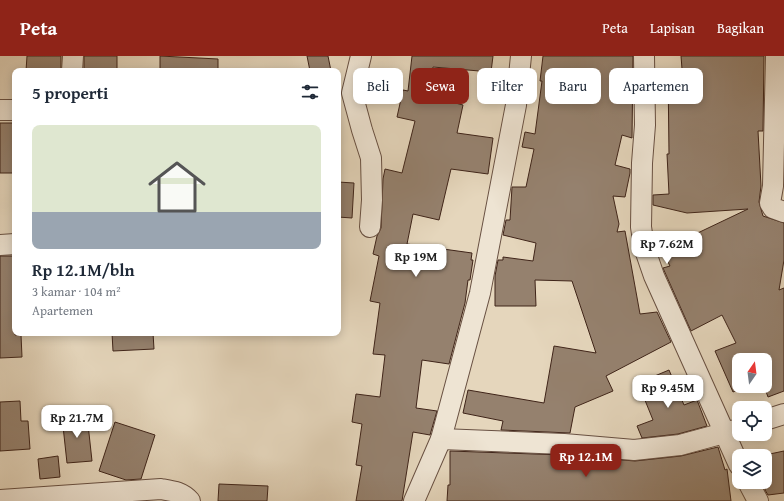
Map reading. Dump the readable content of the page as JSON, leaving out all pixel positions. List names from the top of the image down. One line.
{"north":"top","page":{"header":"Peta","nav":["Peta","Lapisan","Bagikan"],"chip":["Beli","Sewa","Filter","Baru","Apartemen"],"heading":"5 properti","list":[{"name":"Rp 12.1M/bln","note":"3 kamar · 104 m² · Apartemen"}],"price":["Rp 7.62M","Rp 19M","Rp 9.45M","Rp 21.7M","Rp 12.1M"]}}
